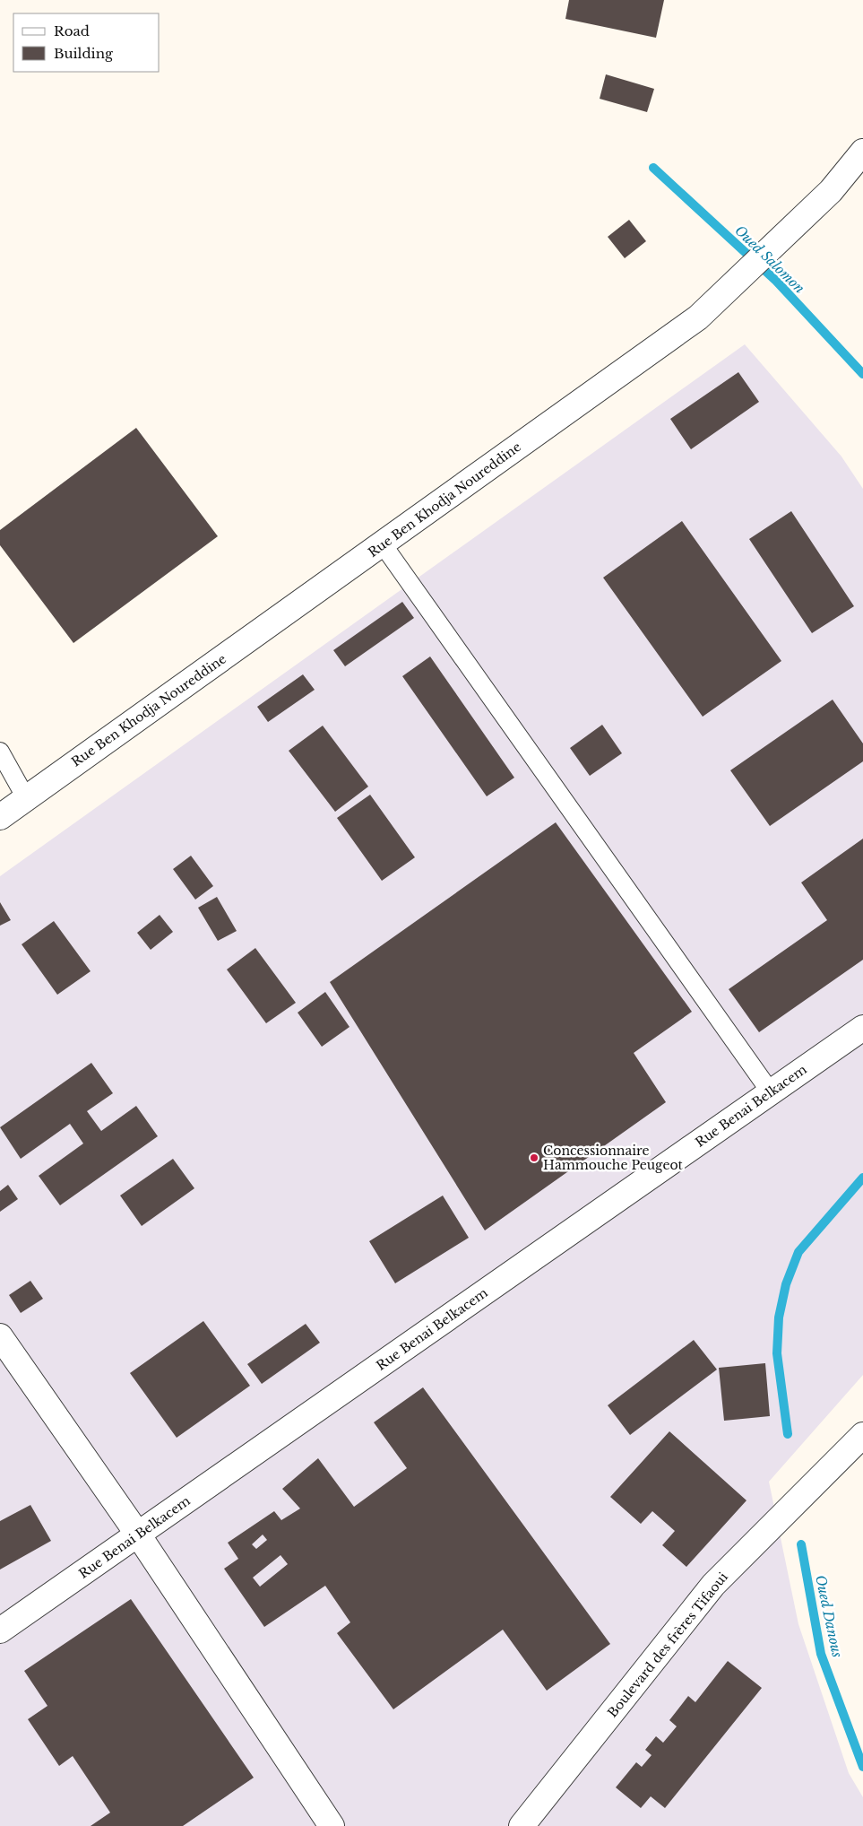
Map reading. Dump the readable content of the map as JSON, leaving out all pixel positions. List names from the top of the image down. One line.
{"streets":{"street":["Rue Ben Khodja Noureddine","Rue Benai Belkacem","Boulevard des frères Tifaoui"]},"water":["Oued Salomon","Oued Danous"],"places":["Concessionnaire Hammouche Peugeot"],"legend":["Road","Building"]}
